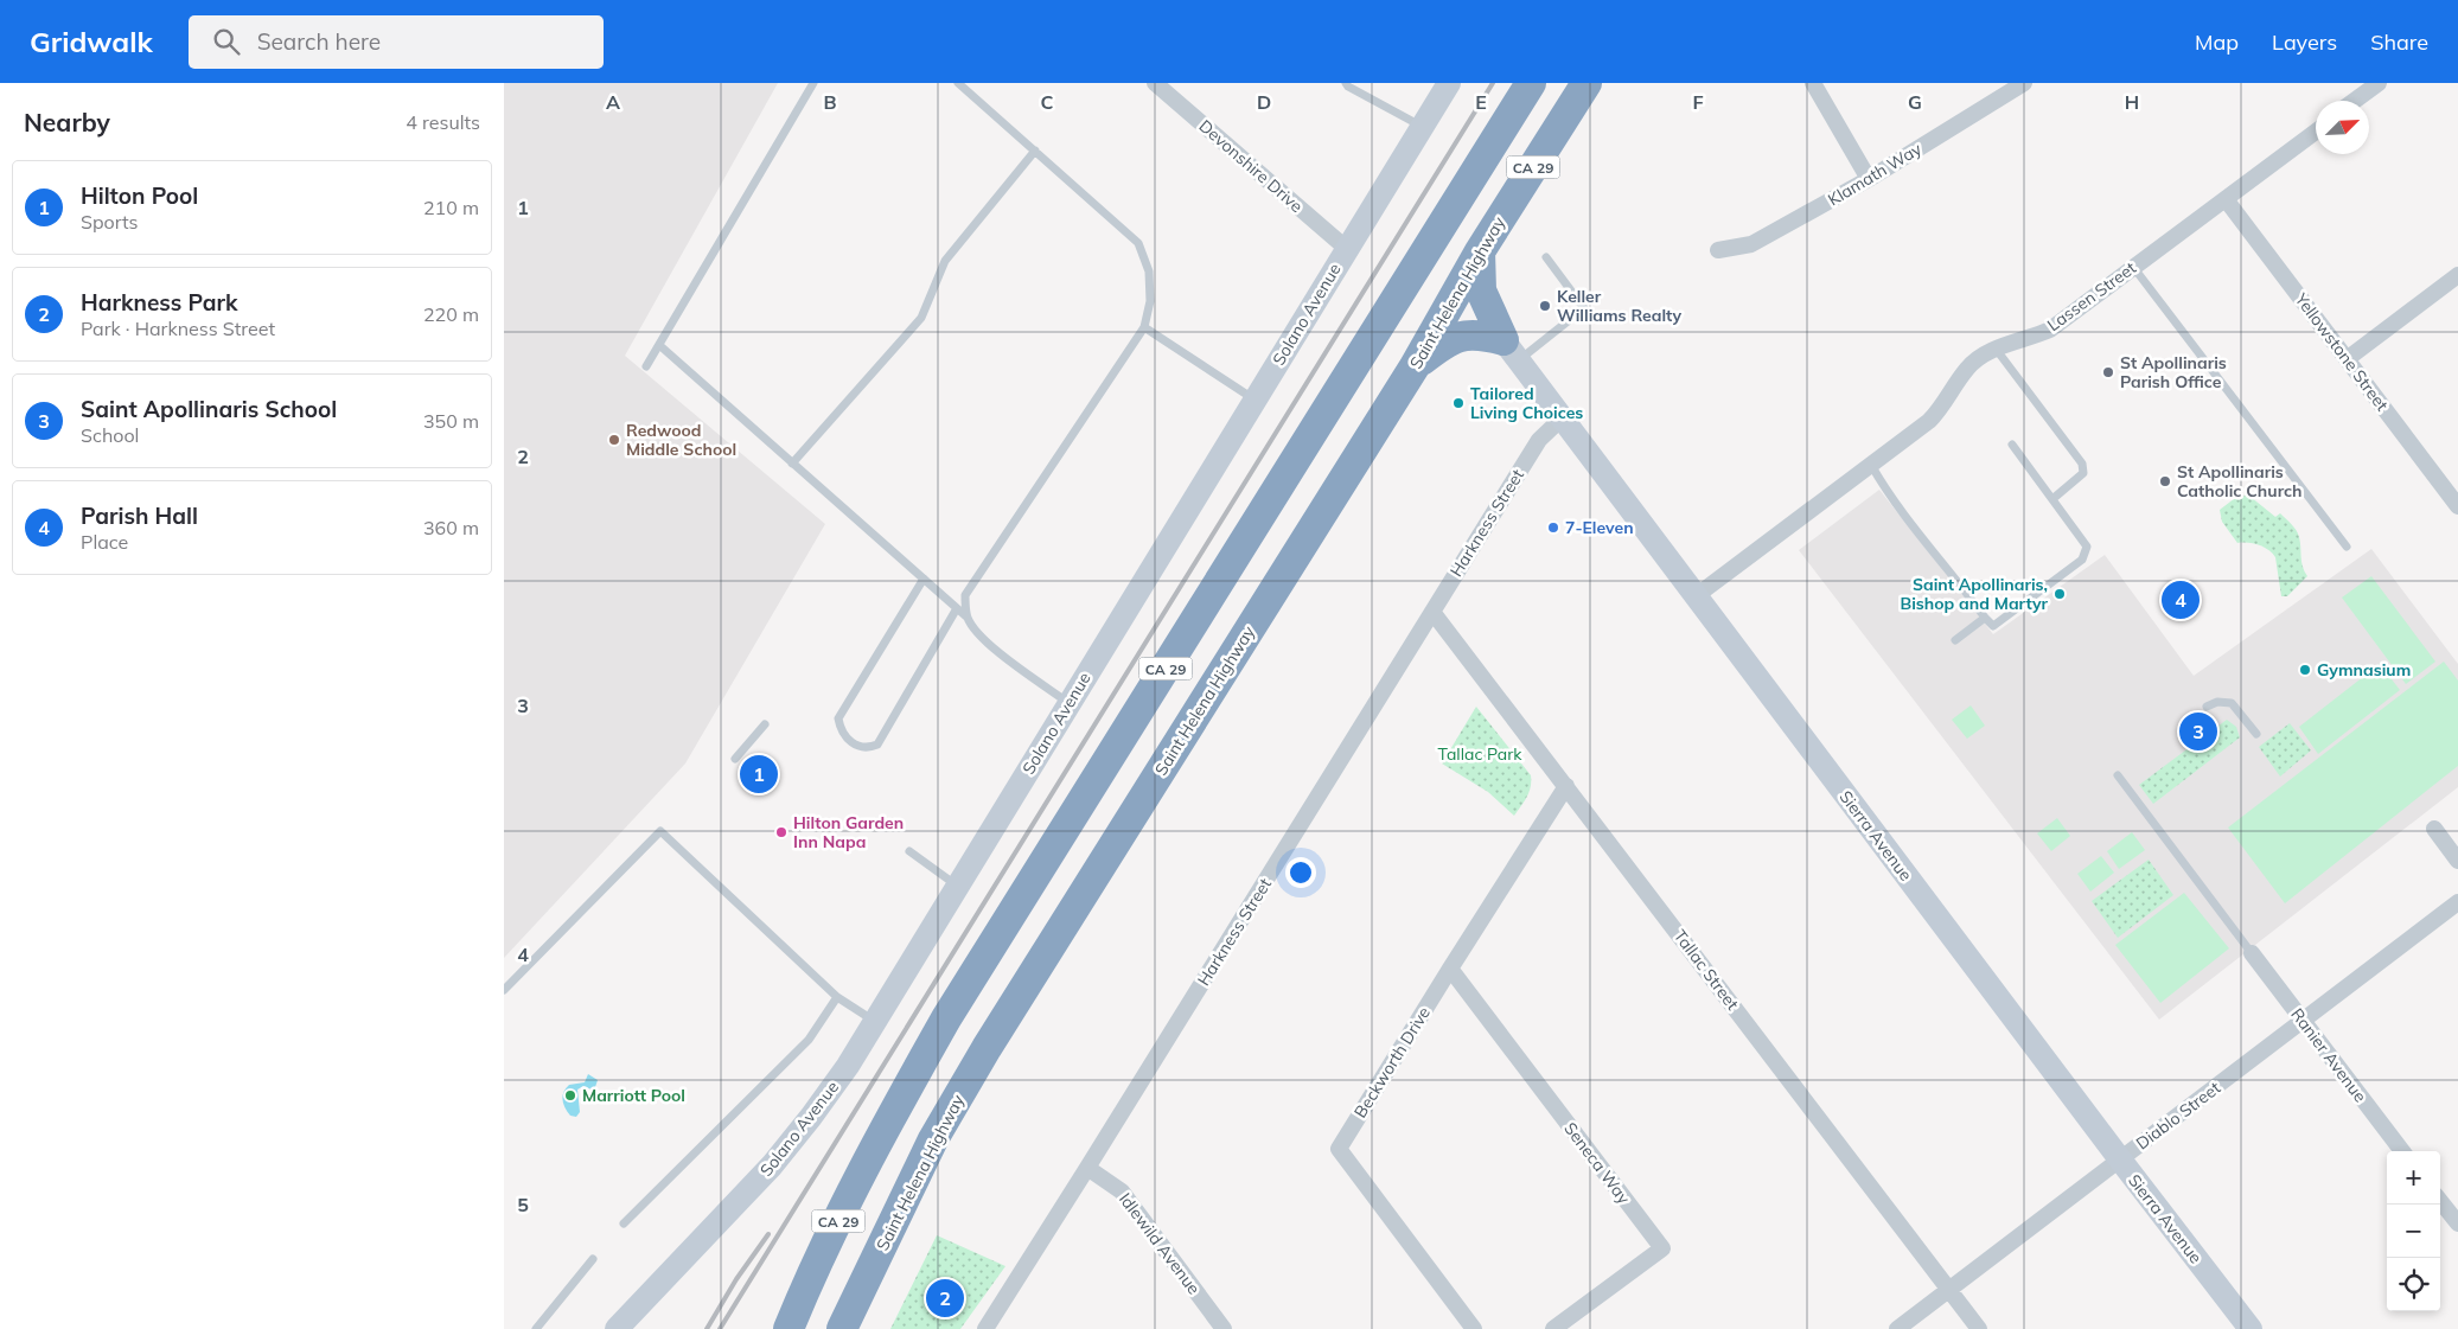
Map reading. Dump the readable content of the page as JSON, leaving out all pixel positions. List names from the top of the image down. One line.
{"streets":{"highway":["CA 29","Saint Helena Highway"],"street":["Devonshire Drive","Klamath Way","Lassen Street","Solano Avenue","Yellowstone Street","Harkness Street","Sierra Avenue","Tallac Street","Ranier Avenue","Beckworth Drive","Diablo Street","Seneca Way","Idlewild Avenue"]},"crossings":[["Devonshire Drive","Solano Avenue"],["Lassen Street","Yellowstone Street"],["Lassen Street","Sierra Avenue"],["Harkness Street","Sierra Avenue"],["Harkness Street","Tallac Street"],["Harkness Street","Idlewild Avenue"],["Sierra Avenue","Diablo Street"],["Tallac Street","Beckworth Drive"],["Tallac Street","Diablo Street"],["Ranier Avenue","Diablo Street"],["Beckworth Drive","Seneca Way"]],"parks":["Tallac Park"],"places":["Keller Williams Realty","St Apollinaris Parish Office","Tailored Living Choices","Redwood Middle School","St Apollinaris Catholic Church","7-Eleven","Saint Apollinaris, Bishop and Martyr","Gymnasium","Hilton Garden Inn Napa","Marriott Pool"],"north":"top right","page":{"header":"Gridwalk","search":"Search here","nav":["Map","Layers","Share"],"heading":["Nearby","4 results"],"list":[{"mark":"1","name":"Hilton Pool","note":"Sports","value":"210 m"},{"mark":"2","name":"Harkness Park","note":"Park · Harkness Street","value":"220 m"},{"mark":"3","name":"Saint Apollinaris School","note":"School","value":"350 m"},{"mark":"4","name":"Parish Hall","note":"Place","value":"360 m"}],"pins":["4","3","1","2"],"map_buttons":["+","−"]},"grid":{"columns":["A","B","C","D","E","F","G","H"],"rows":["1","2","3","4","5"]}}
